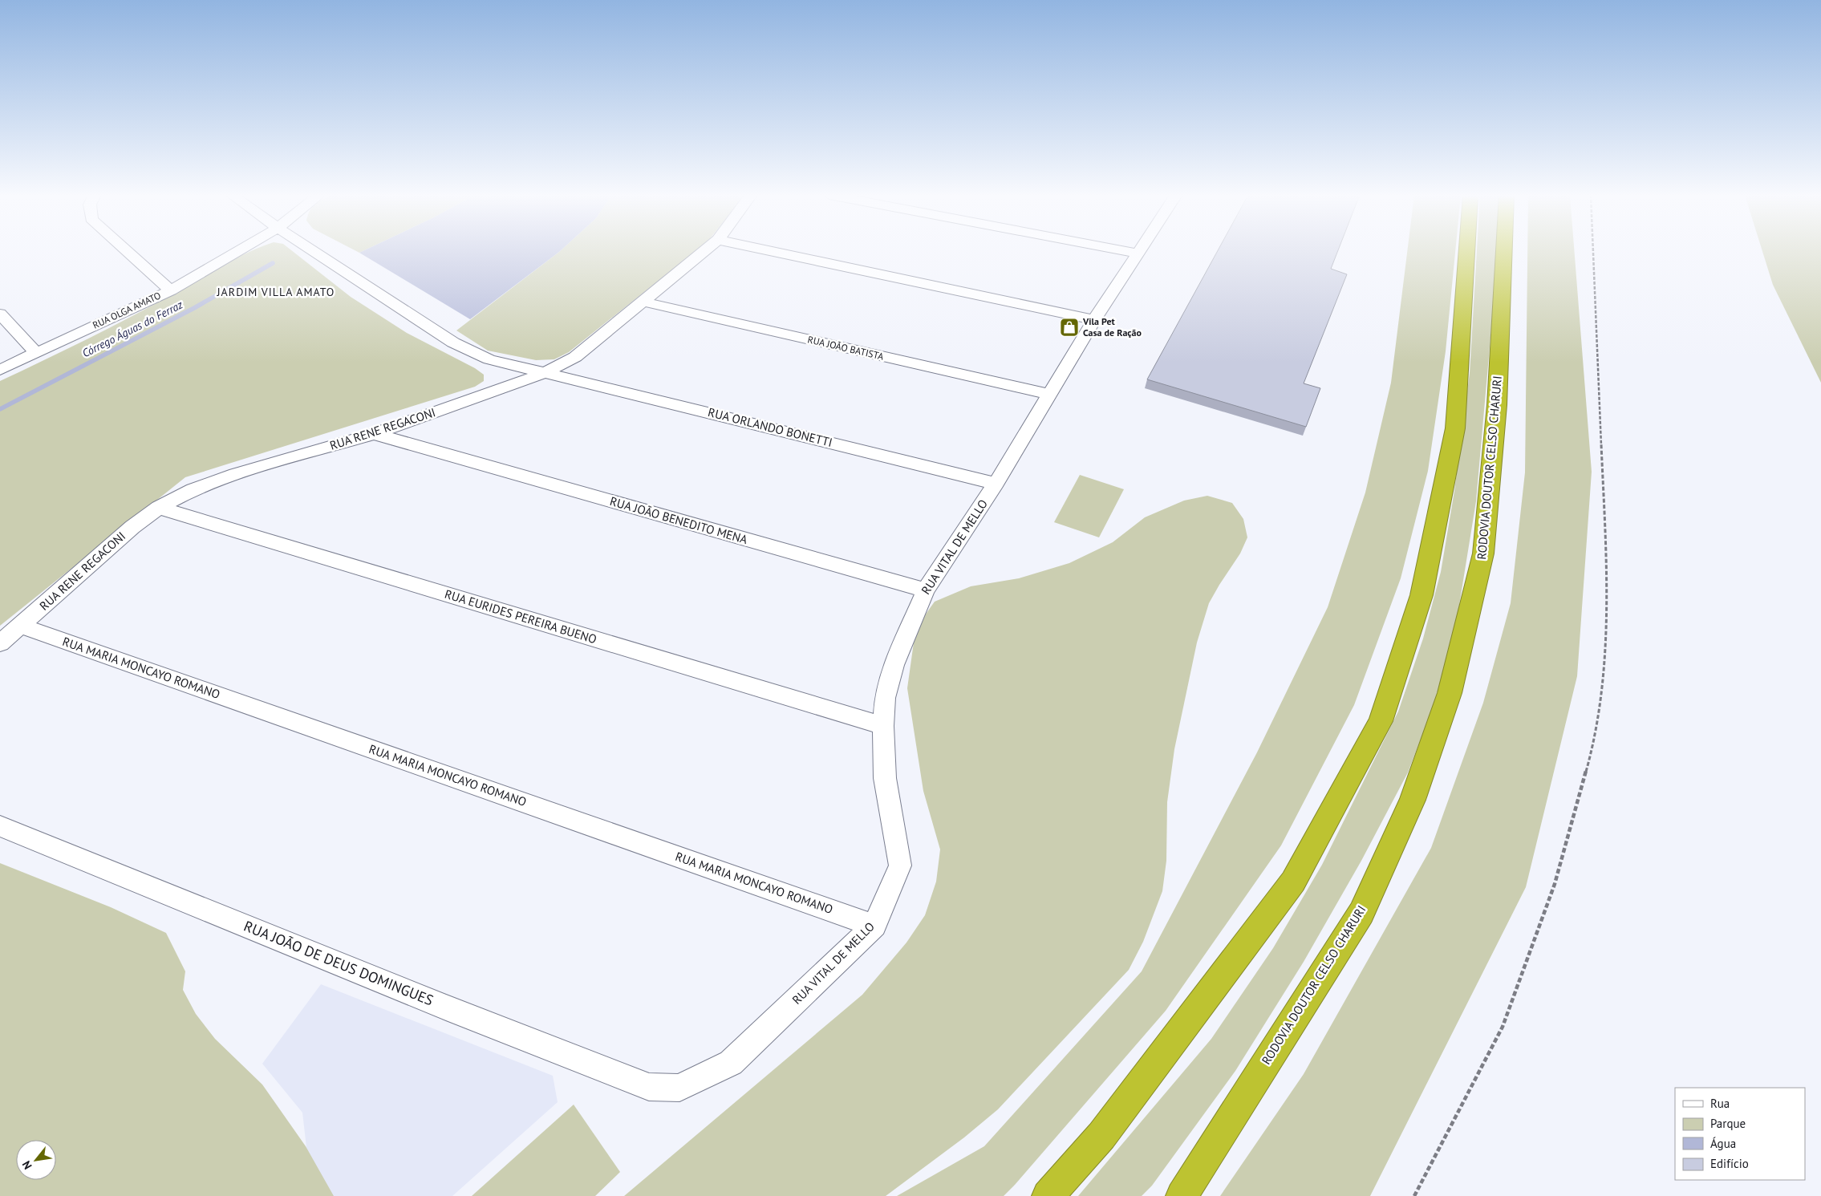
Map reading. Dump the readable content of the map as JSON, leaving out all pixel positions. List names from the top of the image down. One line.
{"streets":{"highway":["RODOVIA DOUTOR CELSO CHARURI"],"street":["RUA OLGA AMATO","RUA JOÃO BATISTA","RUA ORLANDO BONETTI","RUA RENE REGACONI","RUA JOÃO BENEDITO MENA","RUA VITAL DE MELLO","RUA EURIDES PEREIRA BUENO","RUA MARIA MONCAYO ROMANO","RUA JOÃO DE DEUS DOMINGUES"]},"crossings":[["RUA JOÃO BATISTA","RUA RENE REGACONI"],["RUA JOÃO BATISTA","RUA VITAL DE MELLO"],["RUA ORLANDO BONETTI","RUA RENE REGACONI"],["RUA ORLANDO BONETTI","RUA VITAL DE MELLO"],["RUA RENE REGACONI","RUA JOÃO BENEDITO MENA"],["RUA RENE REGACONI","RUA EURIDES PEREIRA BUENO"],["RUA RENE REGACONI","RUA MARIA MONCAYO ROMANO"],["RUA JOÃO BENEDITO MENA","RUA VITAL DE MELLO"],["RUA VITAL DE MELLO","RUA EURIDES PEREIRA BUENO"],["RUA VITAL DE MELLO","RUA MARIA MONCAYO ROMANO"],["RUA VITAL DE MELLO","RUA JOÃO DE DEUS DOMINGUES"]],"districts":["JARDIM VILLA AMATO"],"water":["Córrego Águas do Ferraz"],"places":{"shop":["Vila Pet Casa de Ração"]},"legend":["Rua","Parque","Água","Edifício"],"north":"bottom left"}
